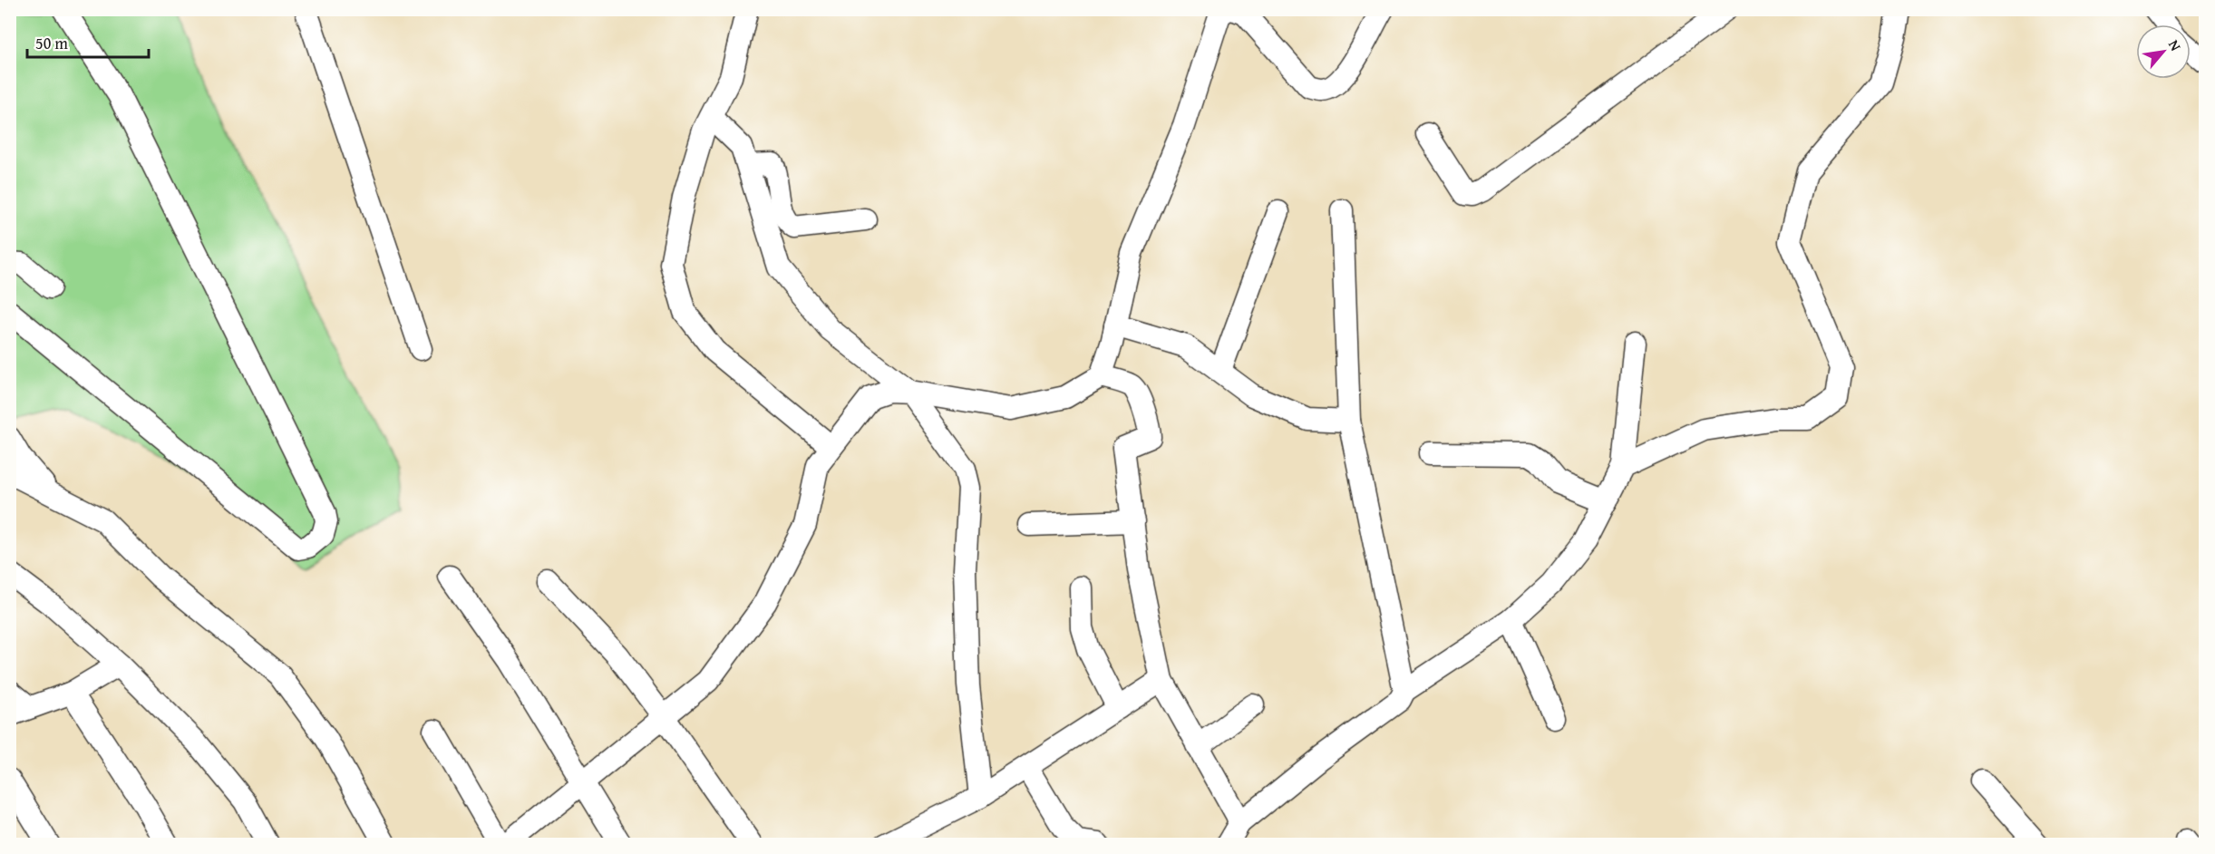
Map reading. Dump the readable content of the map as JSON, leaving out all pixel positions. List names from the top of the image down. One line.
{"scale_bar":"50 m","north":"top right"}
